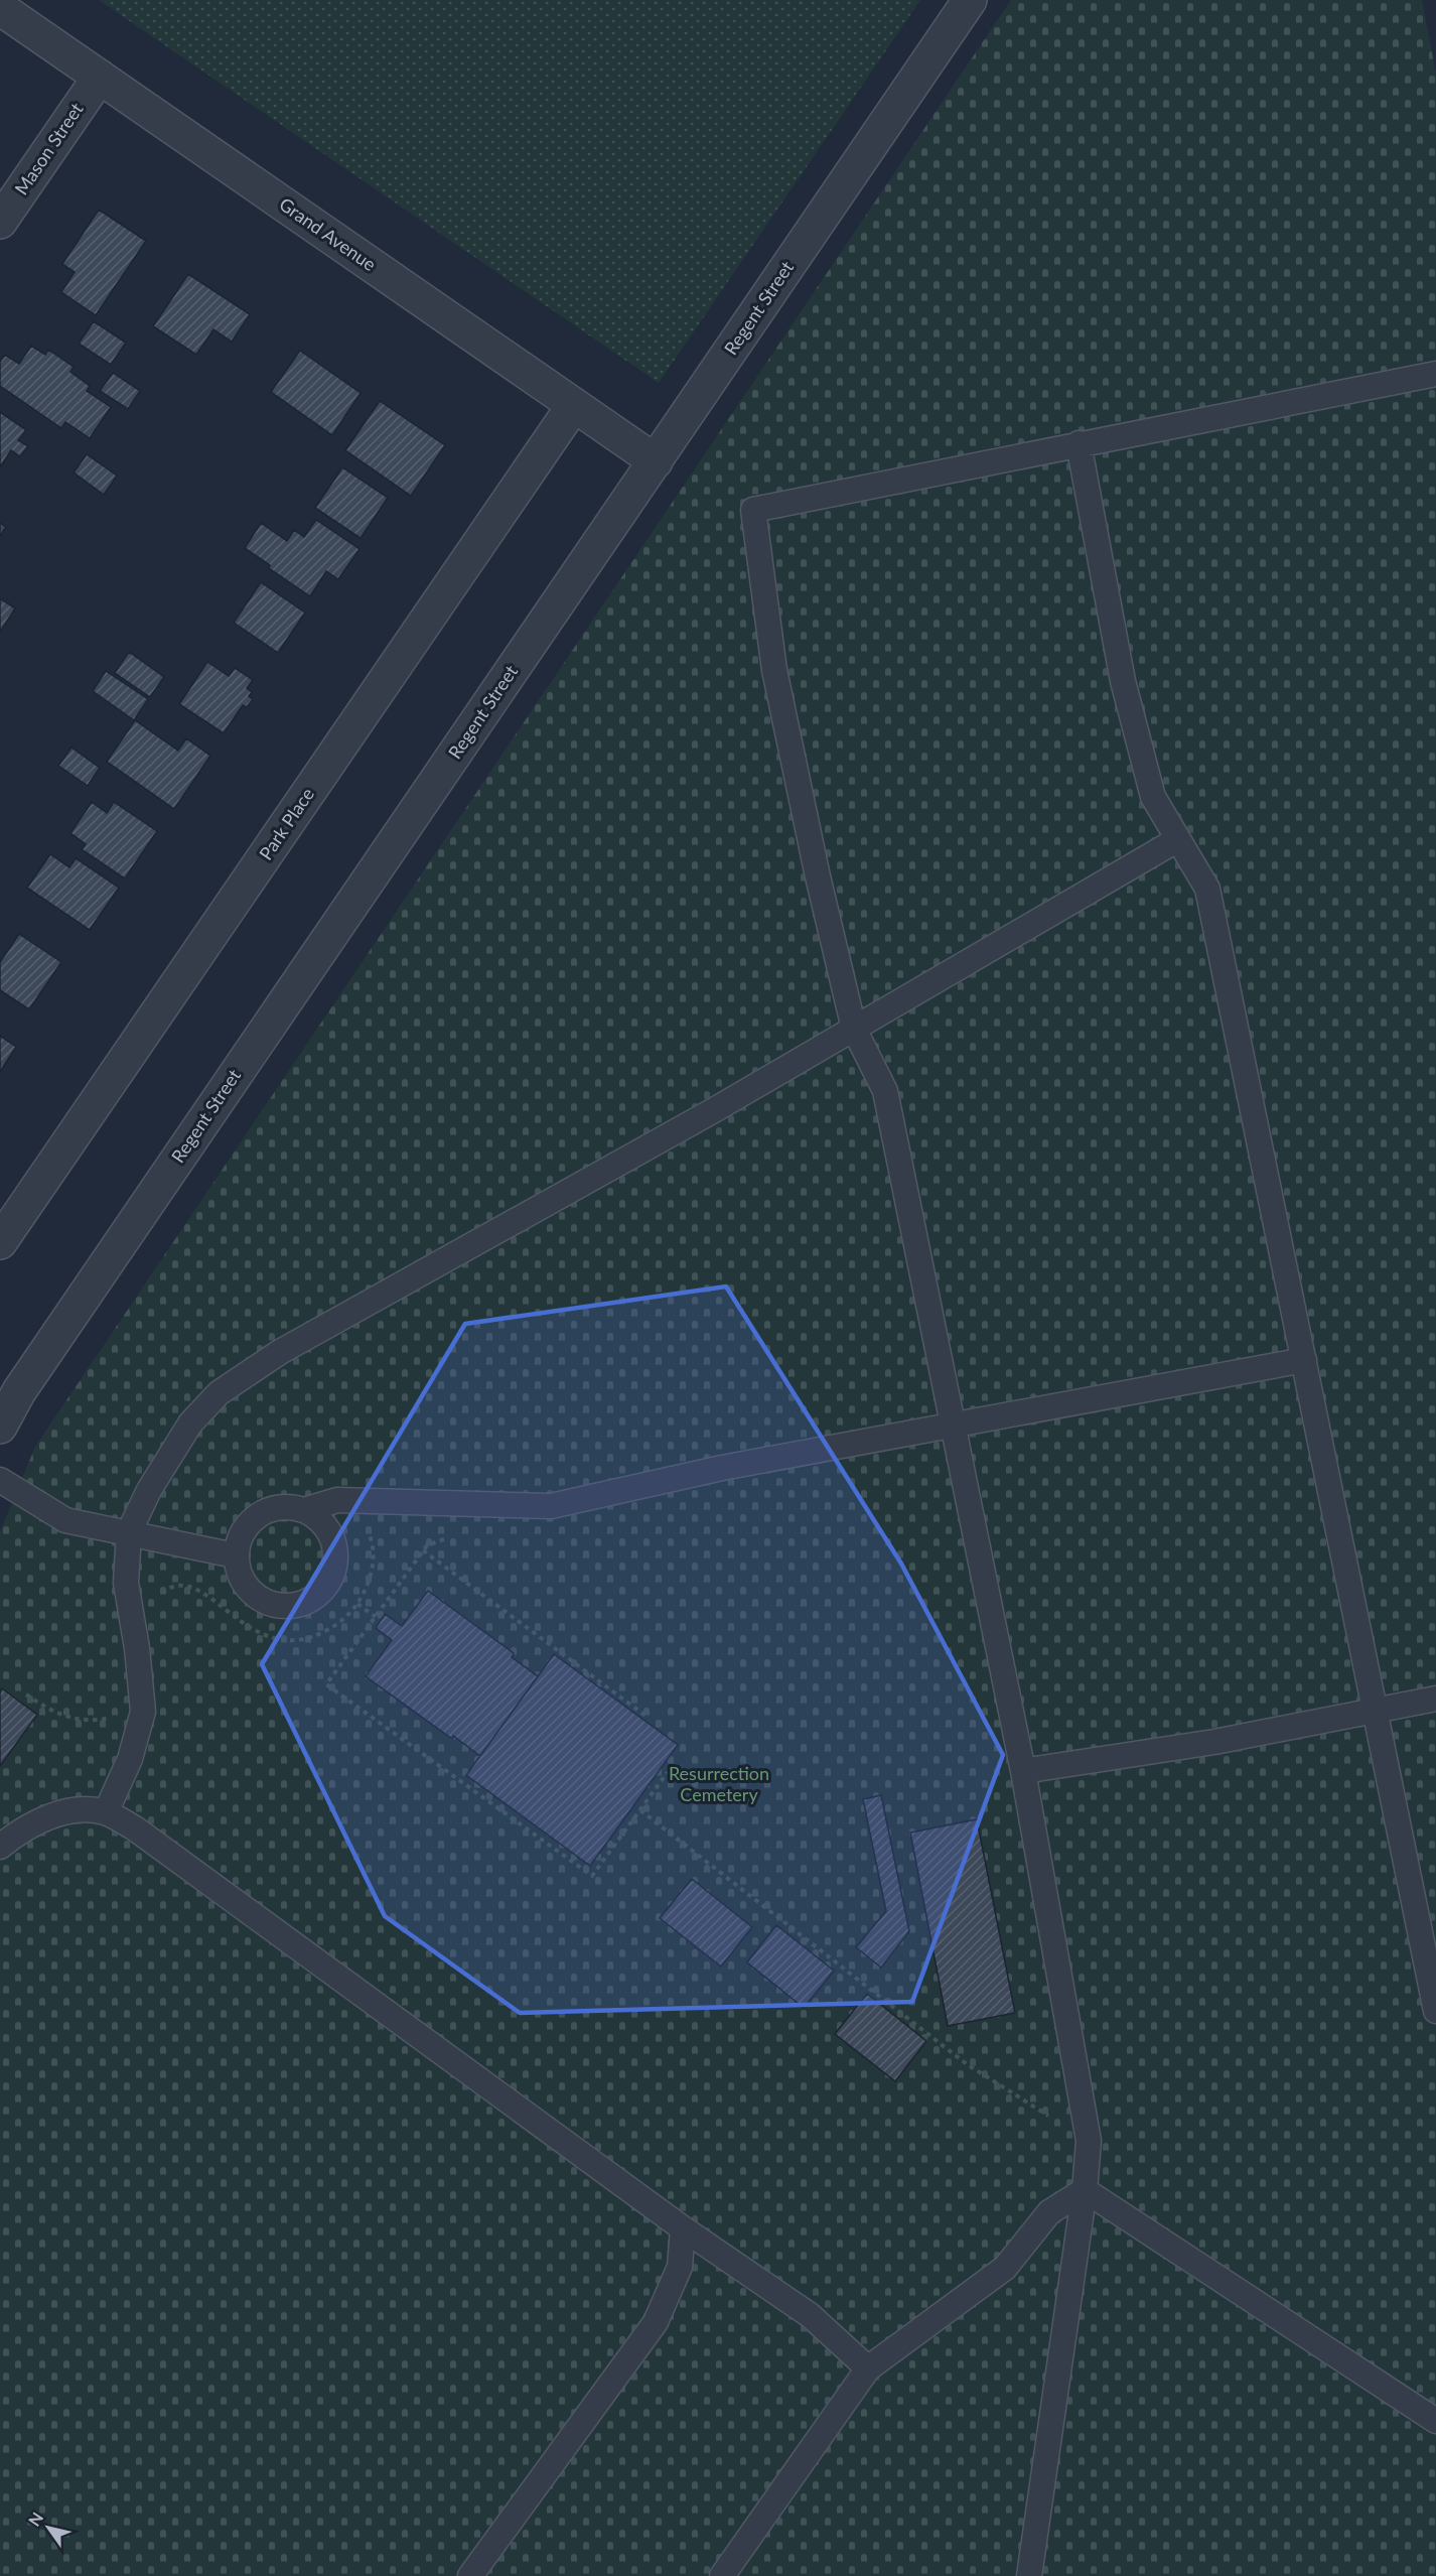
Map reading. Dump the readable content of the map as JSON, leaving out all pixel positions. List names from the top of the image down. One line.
{"streets":{"street":["Mason Street","Grand Avenue","Regent Street","Park Place"]},"crossings":[["Mason Street","Grand Avenue"],["Grand Avenue","Regent Street"],["Grand Avenue","Park Place"]],"parks":["Resurrection Cemetery"],"north":"top left"}
